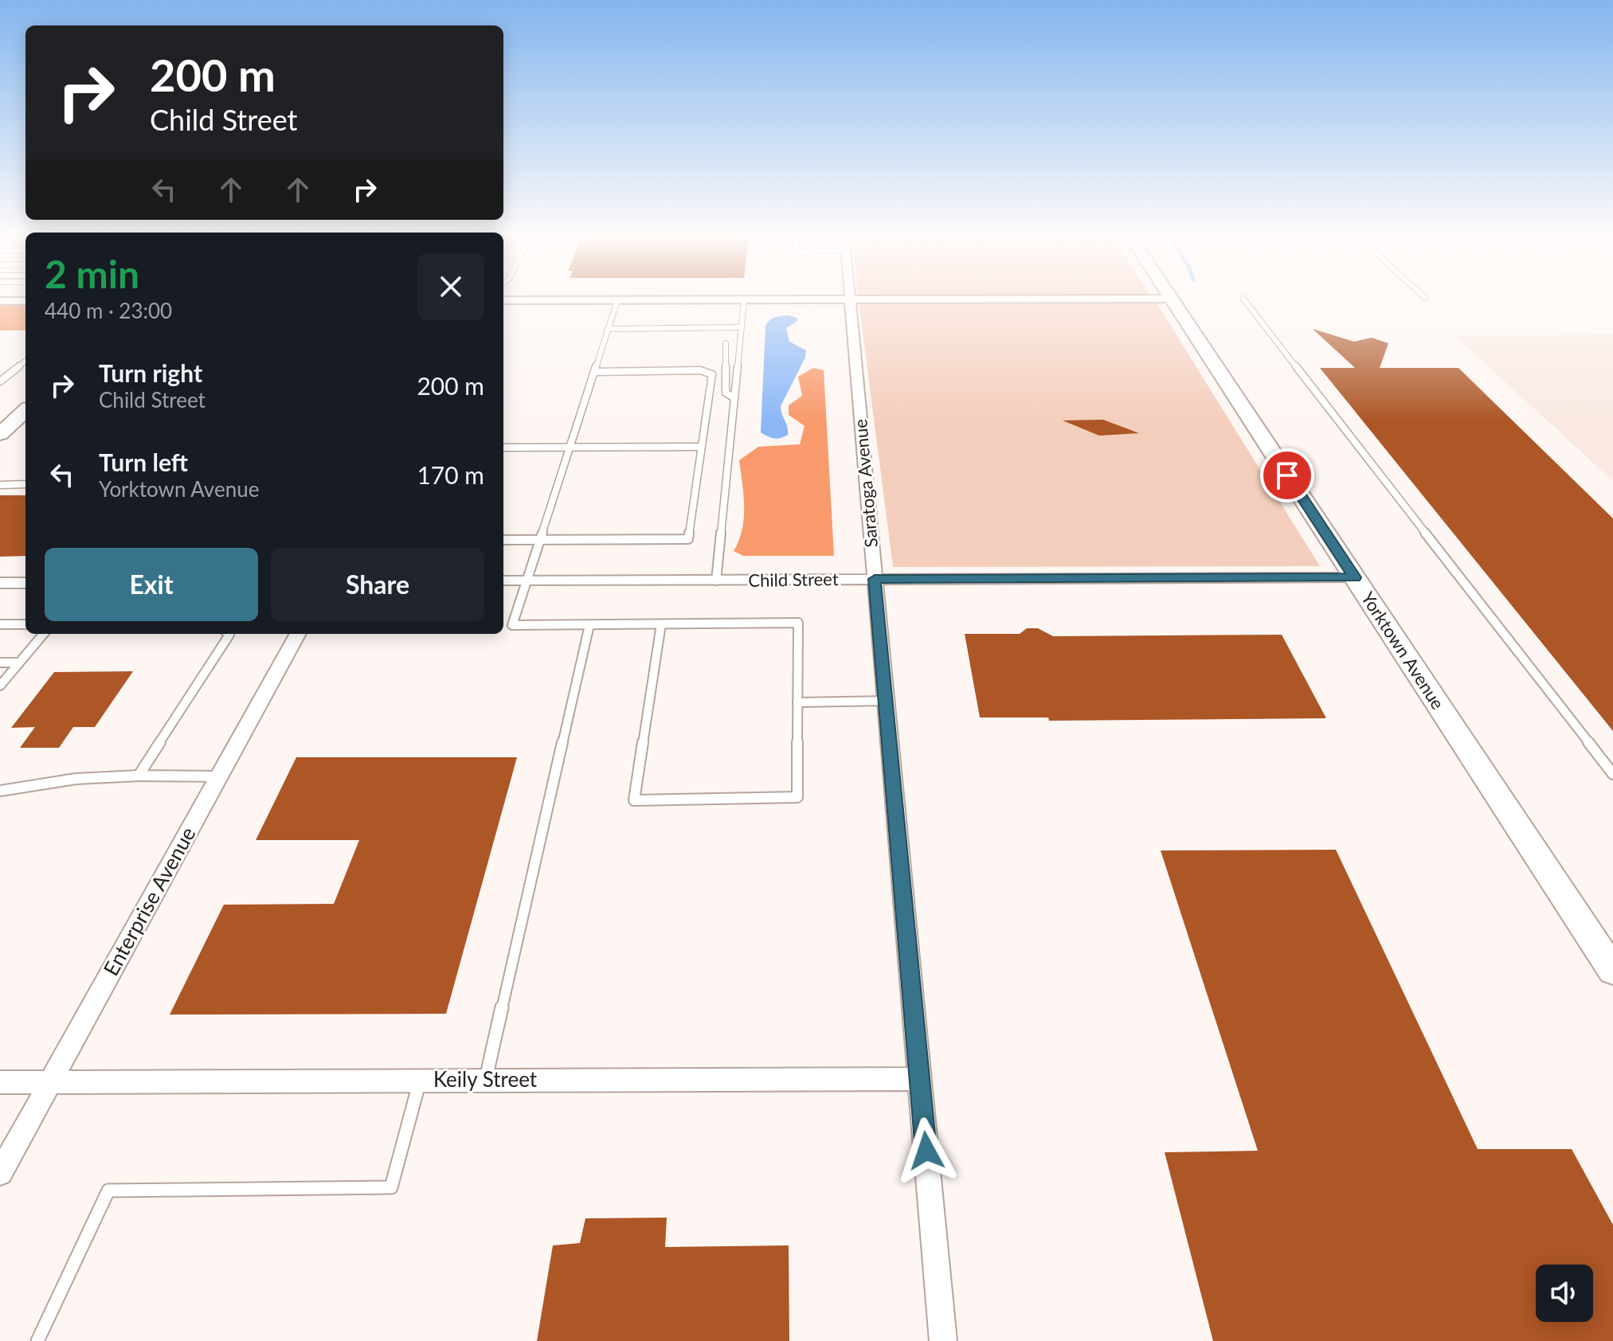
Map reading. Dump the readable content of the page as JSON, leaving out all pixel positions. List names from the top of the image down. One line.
{"streets":{"main road":["Yorktown Avenue"],"street":["Saratoga Avenue","Child Street","Enterprise Avenue","Keily Street"]},"crossings":[["Saratoga Avenue","Child Street"],["Saratoga Avenue","Keily Street"],["Child Street","Yorktown Avenue"],["Enterprise Avenue","Keily Street"]],"page":{"turn":["200 m","Child Street"],"heading":["2 min","440 m · 23:00"],"list":[{"name":"Turn right","note":"Child Street","value":"200 m"},{"name":"Turn left","note":"Yorktown Avenue","value":"170 m"}],"buttons":["Exit","Share"]}}
